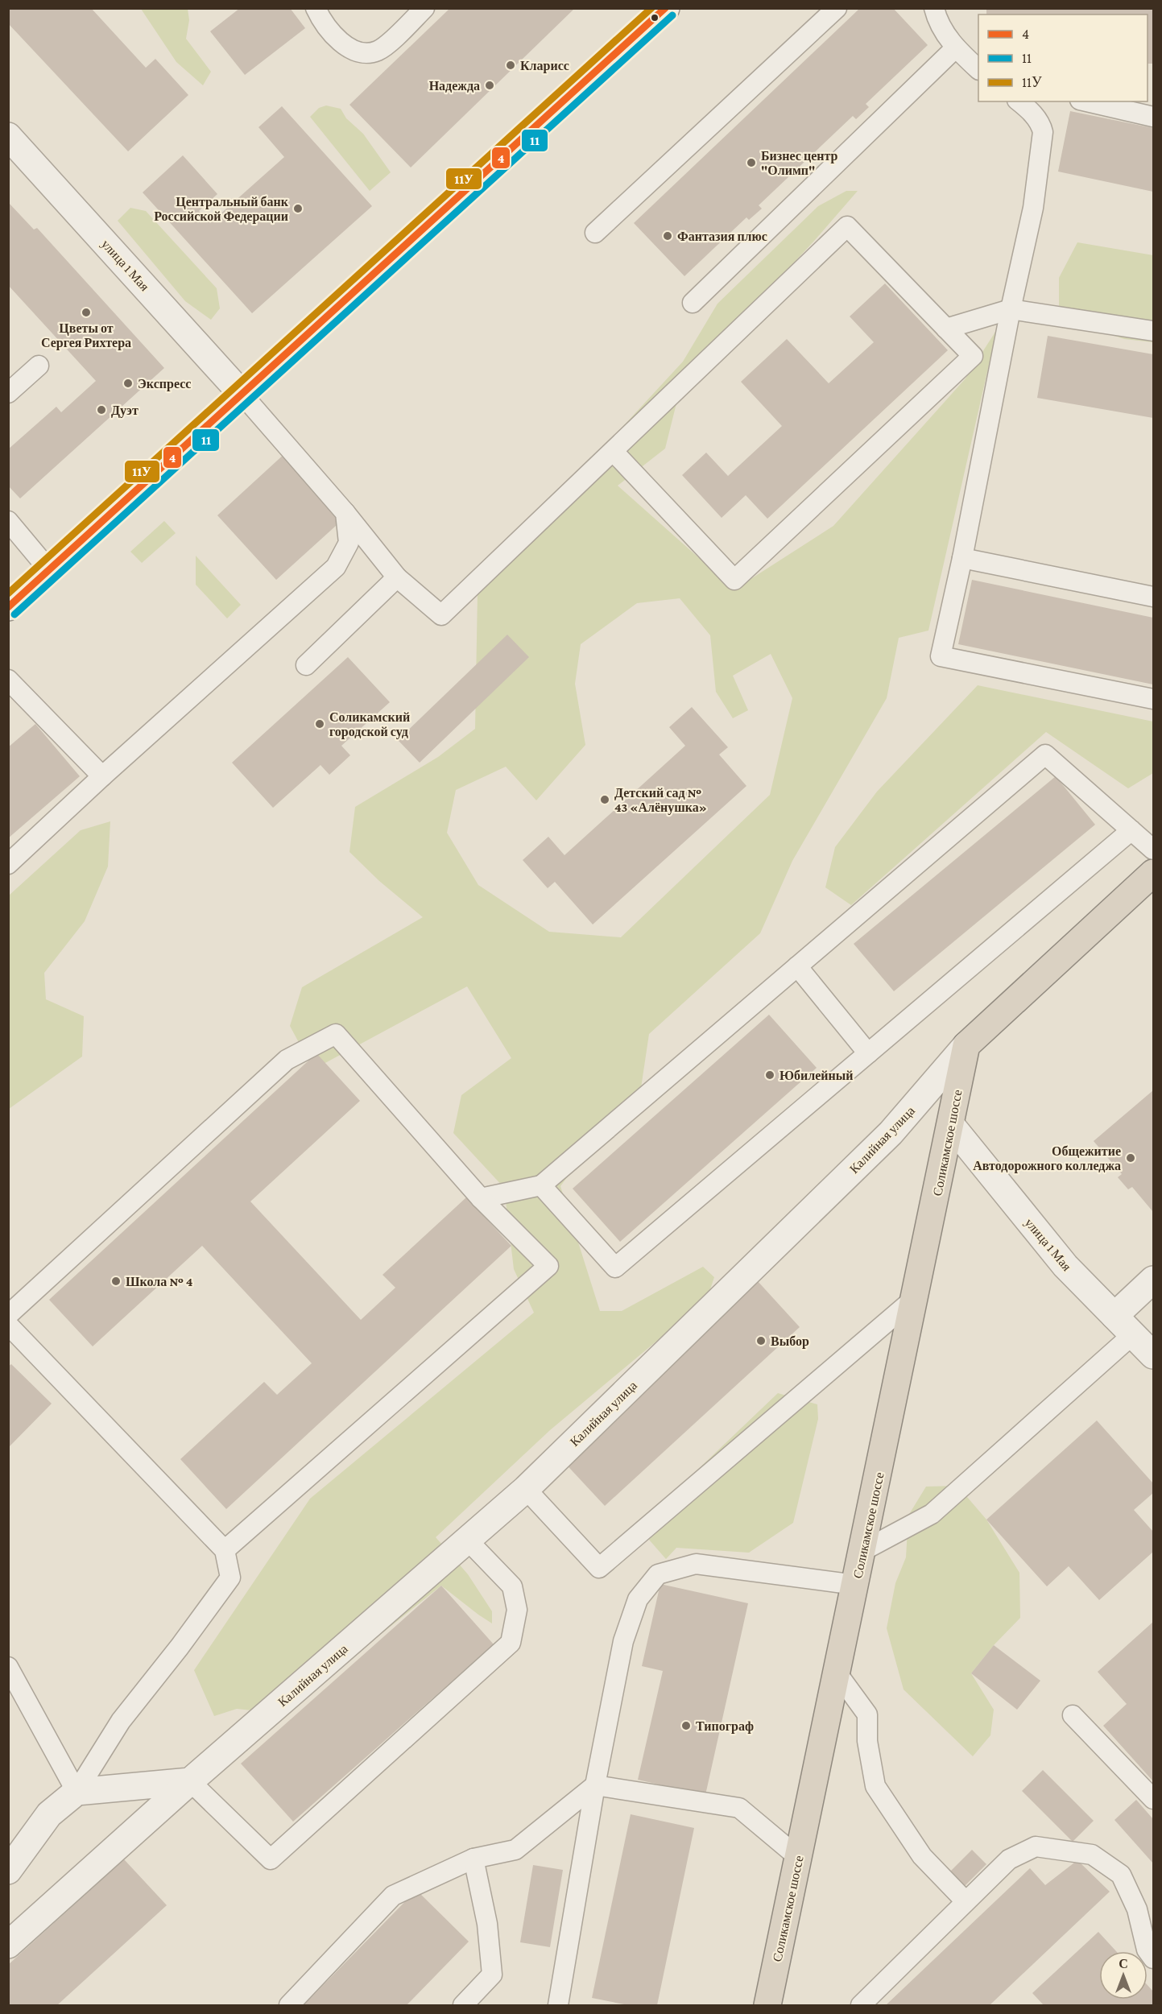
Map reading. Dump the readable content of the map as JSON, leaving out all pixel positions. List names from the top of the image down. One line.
{"streets":{"highway":["Калийная улица","Соликамское шоссе"],"street":["улица 1 Мая"]},"crossings":[["улица 1 Мая","Соликамское шоссе"],["Калийная улица","Соликамское шоссе"]],"places":["Кларисс","Надежда","Бизнес центр \"Олимп\"","Центральный банк Российской Федерации","Фантазия плюс","Цветы от Сергея Рихтера","Экспресс","Дуэт","Соликамский городской суд","Детский сад № 43 «Алёнушка»","Юбилейный","Общежитие Автодорожного колледжа","Школа № 4","Выбор","Типограф"],"lines":["transit line 4","transit line 11У","transit line 11"],"legend":["4","11","11У"],"north":"top"}
